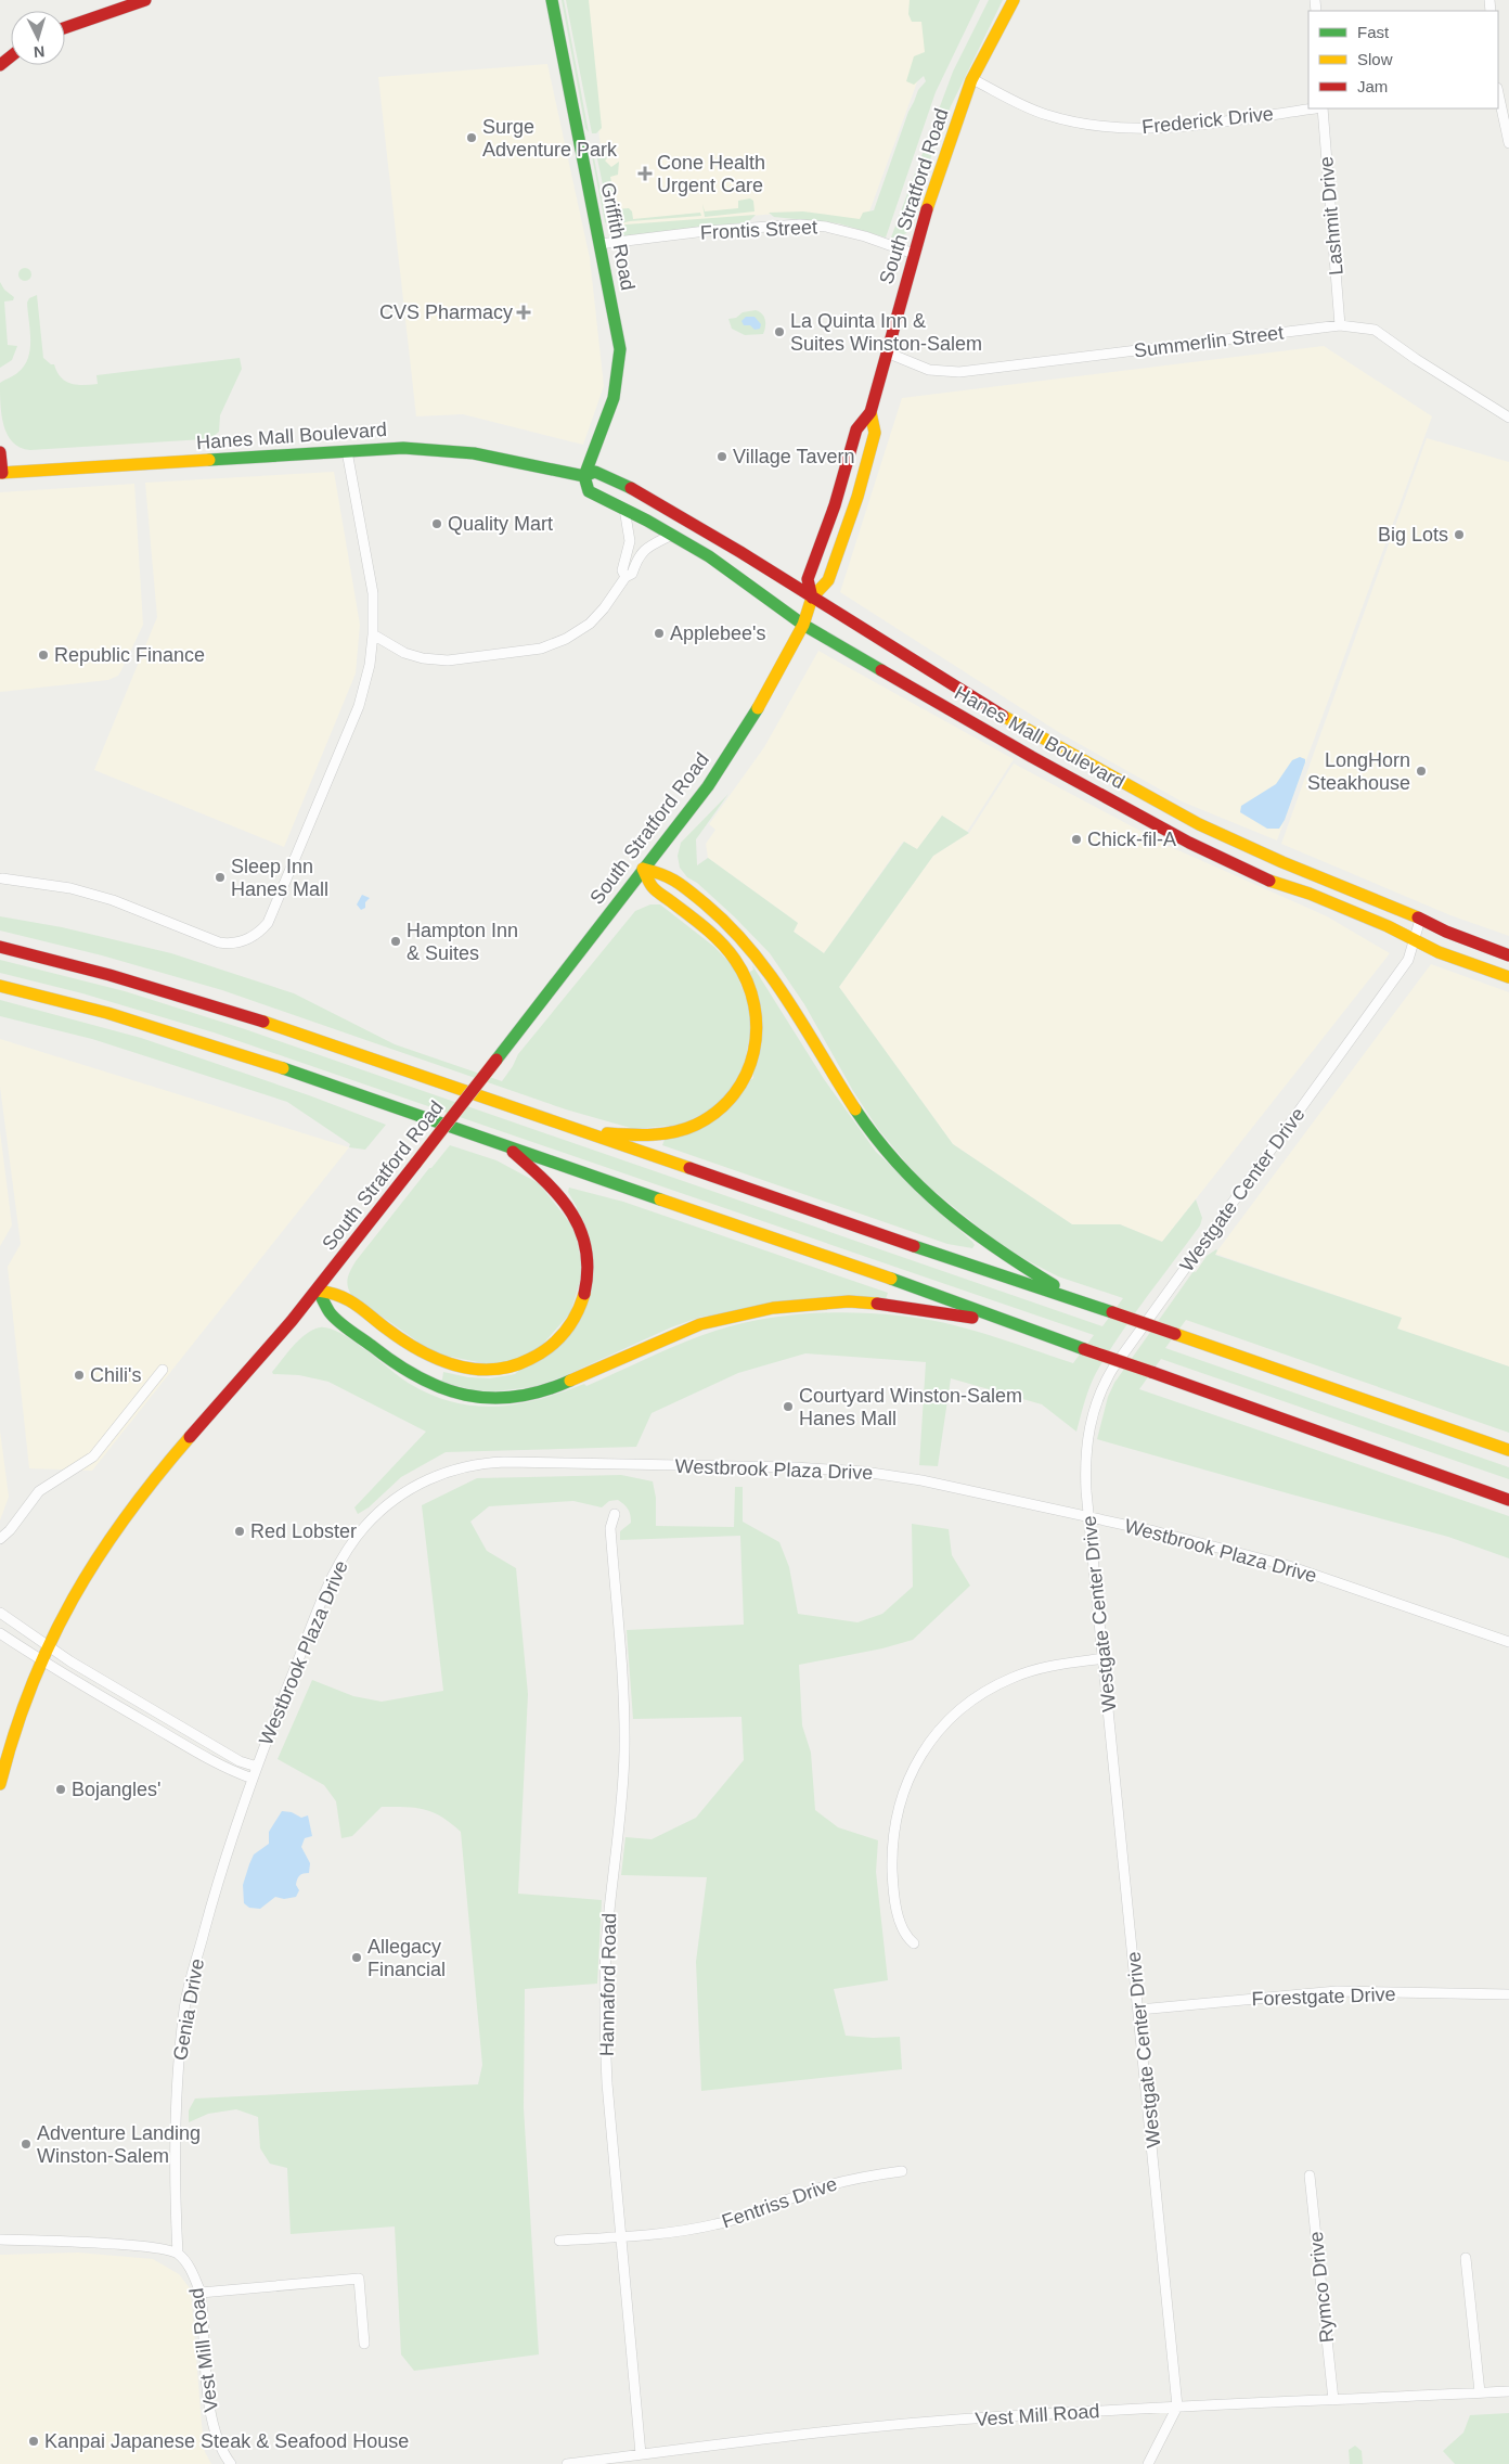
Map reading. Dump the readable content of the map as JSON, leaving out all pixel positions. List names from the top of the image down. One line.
{"streets":{"main road":["South Stratford Road","Griffith Road","Hanes Mall Boulevard"],"street":["Frederick Drive","Lashmit Drive","Frontis Street","Summerlin Street","Westgate Center Drive","Westbrook Plaza Drive","Hannaford Road","Forestgate Drive","Genia Drive","Fentriss Drive","Rymco Drive","Vest Mill Road"]},"crossings":[["Frederick Drive","South Stratford Road"],["South Stratford Road","Frontis Street"],["South Stratford Road","Summerlin Street"],["South Stratford Road","Hanes Mall Boulevard"],["South Stratford Road","Westbrook Plaza Drive"],["Lashmit Drive","Summerlin Street"],["Frontis Street","Griffith Road"],["Griffith Road","Hanes Mall Boulevard"],["Hanes Mall Boulevard","Westgate Center Drive"],["Westgate Center Drive","Westbrook Plaza Drive"],["Westgate Center Drive","Forestgate Drive"],["Westgate Center Drive","Vest Mill Road"],["Westbrook Plaza Drive","Genia Drive"],["Hannaford Road","Fentriss Drive"],["Hannaford Road","Vest Mill Road"],["Genia Drive","Vest Mill Road"],["Rymco Drive","Vest Mill Road"]],"places":{"other":["Surge Adventure Park","La Quinta Inn & Suites Winston-Salem","Village Tavern","Quality Mart","Big Lots","Applebee's","Republic Finance","LongHorn Steakhouse","Chick-fil-A","Sleep Inn Hanes Mall","Hampton Inn & Suites","Chili's","Courtyard Winston-Salem Hanes Mall","Red Lobster","Bojangles'","Allegacy Financial","Adventure Landing Winston-Salem","Kanpai Japanese Steak & Seafood House"],"health":["Cone Health Urgent Care","CVS Pharmacy"]},"legend":["Fast","Slow","Jam"],"north":"bottom"}
